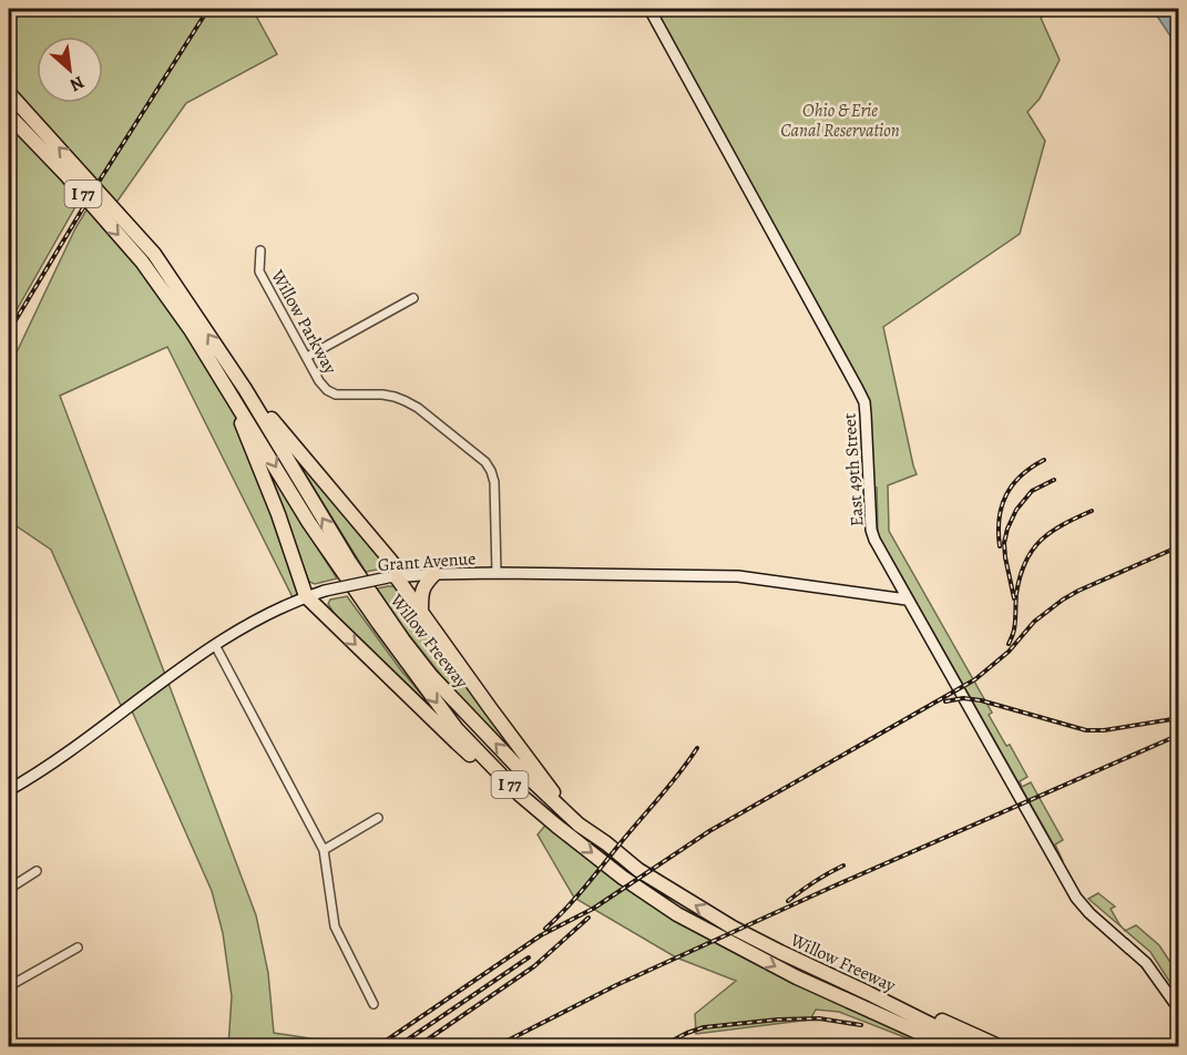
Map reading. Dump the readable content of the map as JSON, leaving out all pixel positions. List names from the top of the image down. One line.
{"streets":{"highway":["I 77","Willow Freeway"],"street":["Willow Parkway","East 49th Street","Grant Avenue"]},"crossings":[["Willow Parkway","Grant Avenue"],["East 49th Street","Grant Avenue"]],"parks":["Ohio & Erie Canal Reservation"],"north":"bottom right"}
